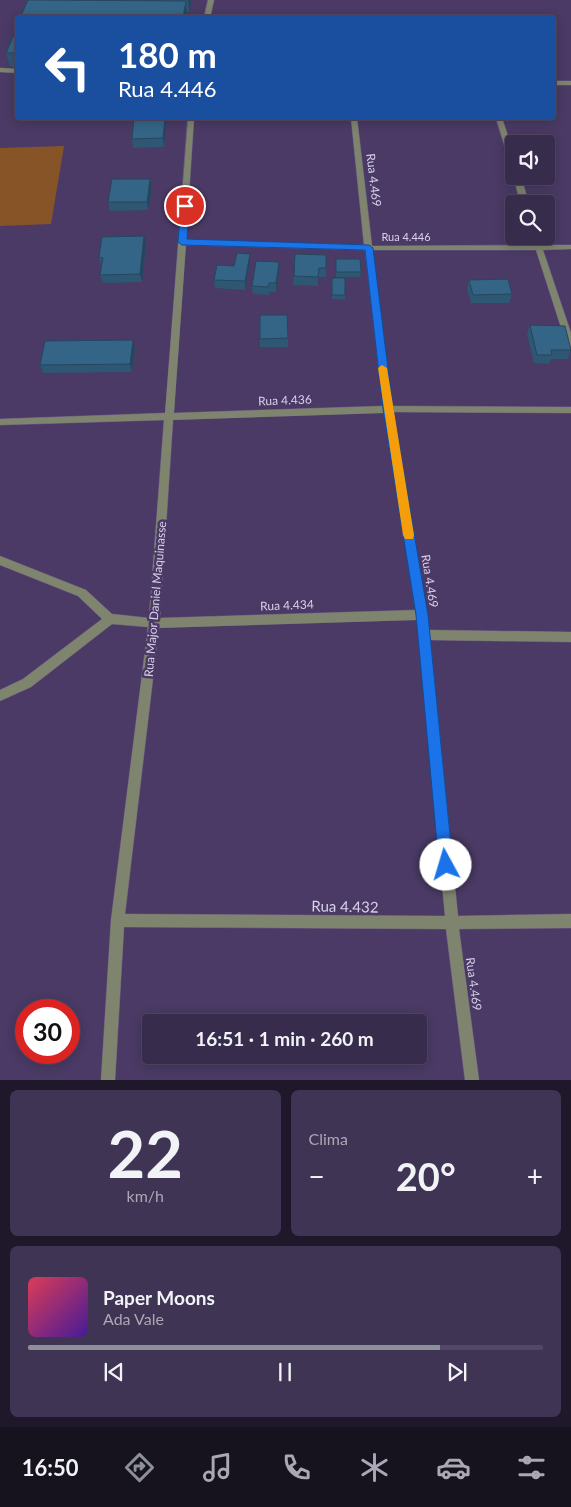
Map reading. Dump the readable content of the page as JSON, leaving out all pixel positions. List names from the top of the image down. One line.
{"streets":{"street":["Rua 4.469","Rua 4.446","Rua 4.436","Rua Major Daniel Maquinasse","Rua 4.434","Rua 4.432"]},"crossings":[["Rua 4.469","Rua 4.446"],["Rua 4.469","Rua 4.436"],["Rua 4.469","Rua 4.434"],["Rua 4.469","Rua 4.432"],["Rua 4.446","Rua Major Daniel Maquinasse"],["Rua 4.436","Rua Major Daniel Maquinasse"],["Rua Major Daniel Maquinasse","Rua 4.434"],["Rua Major Daniel Maquinasse","Rua 4.432"]],"page":{"turn":["180 m","Rua 4.446"],"limit":"30","trip":"16:51 · 1 min · 260 m","tile":[["22","km/h"],"Clima"],"heat":["−","20°","+"],"song":["Paper Moons","Ada Vale"],"tabs":"16:50"}}
